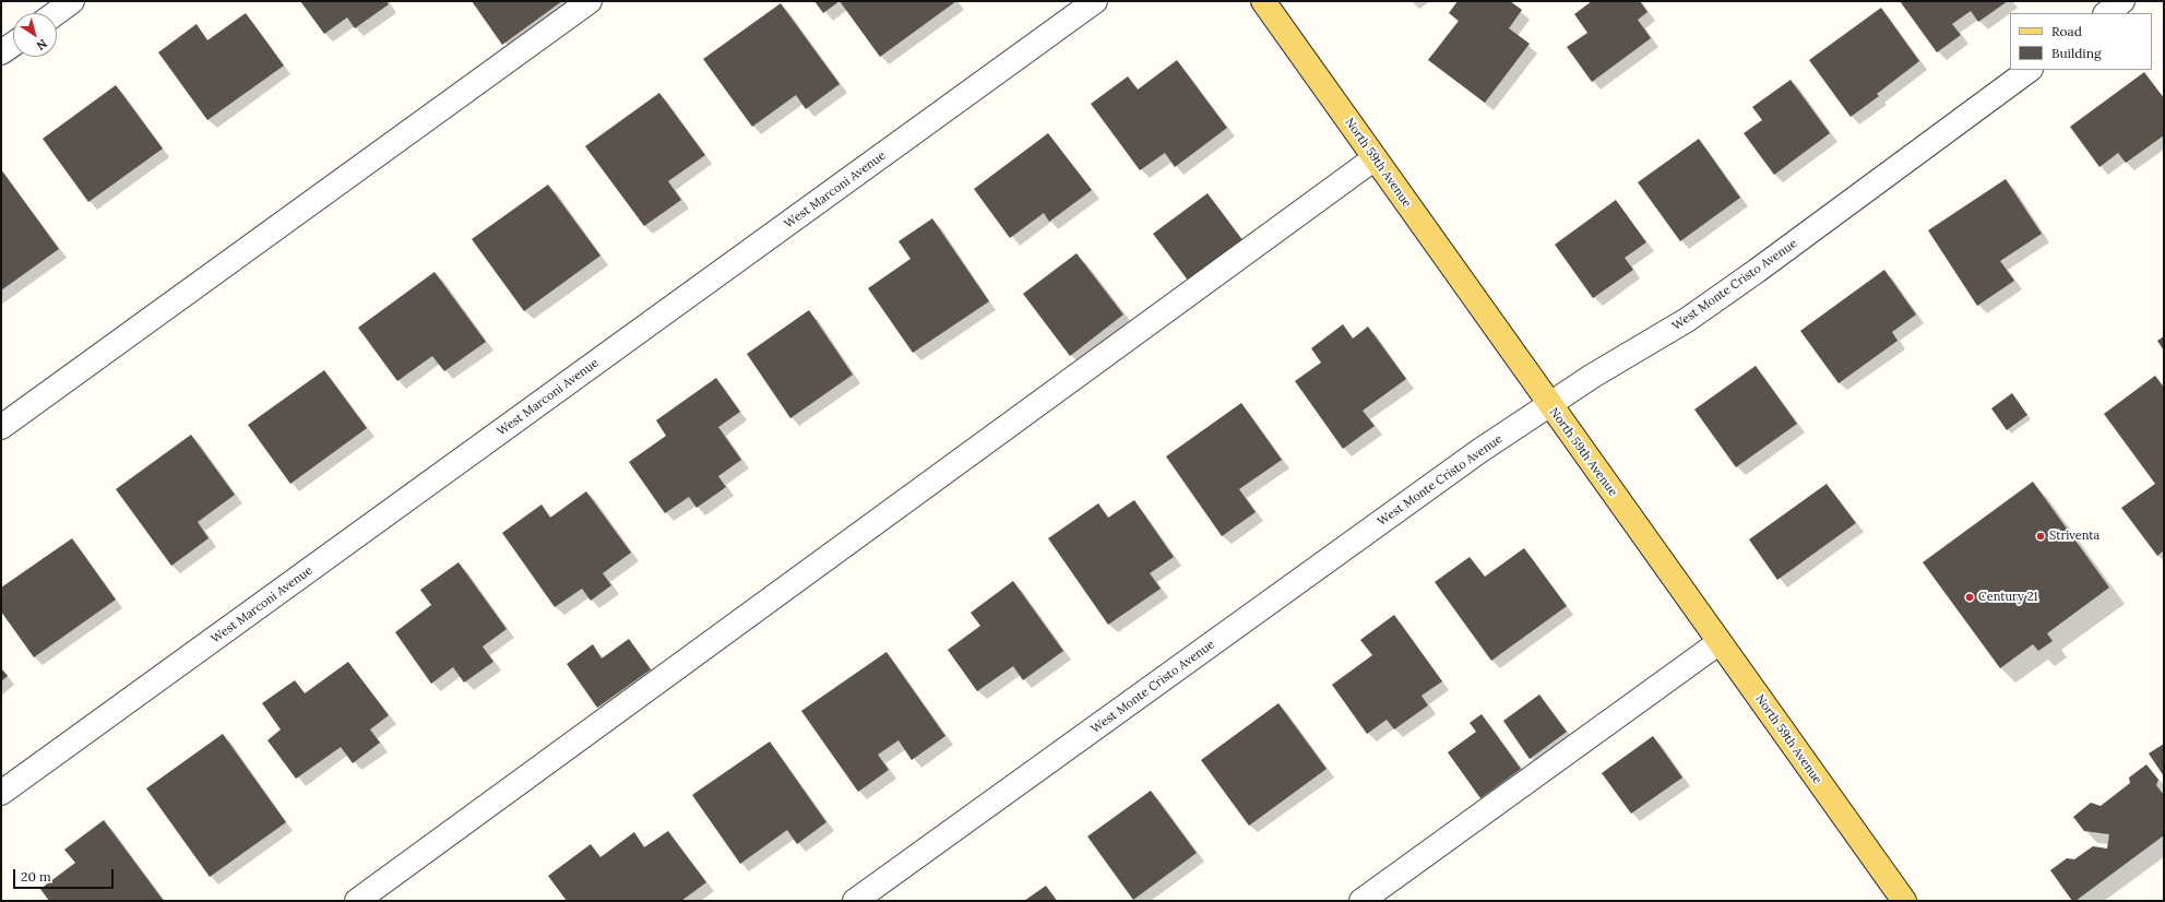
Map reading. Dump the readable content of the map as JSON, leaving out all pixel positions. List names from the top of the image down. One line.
{"streets":{"main road":["North 59th Avenue"],"street":["West Marconi Avenue","West Monte Cristo Avenue"]},"crossings":[["North 59th Avenue","West Monte Cristo Avenue"]],"places":["Striventa","Century 21"],"legend":["Road","Building"],"scale_bar":"20 m","north":"bottom right"}
